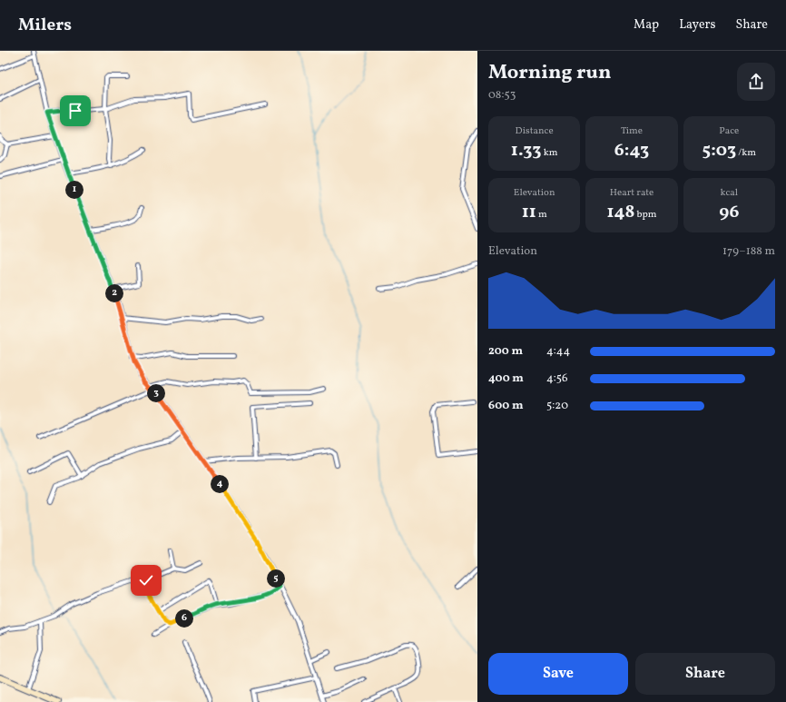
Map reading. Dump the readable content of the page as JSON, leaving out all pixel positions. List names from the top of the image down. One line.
{"page":{"header":"Milers","nav":["Map","Layers","Share"],"heading":["Morning run","08:53"],"stats":[["Distance","1.33 km"],["Time","6:43"],["Pace","5:03 /km"],["Elevation","11 m"],["Heart rate","148 bpm"],["kcal","96"]],"pins":["1","2","3","4","5","6"],"chart":["Elevation","179–188 m"],"list":[{"name":"200 m","note":"4:44"},{"name":"400 m","note":"4:56"},{"name":"600 m","note":"5:20"}],"buttons":["Save","Share"]}}
